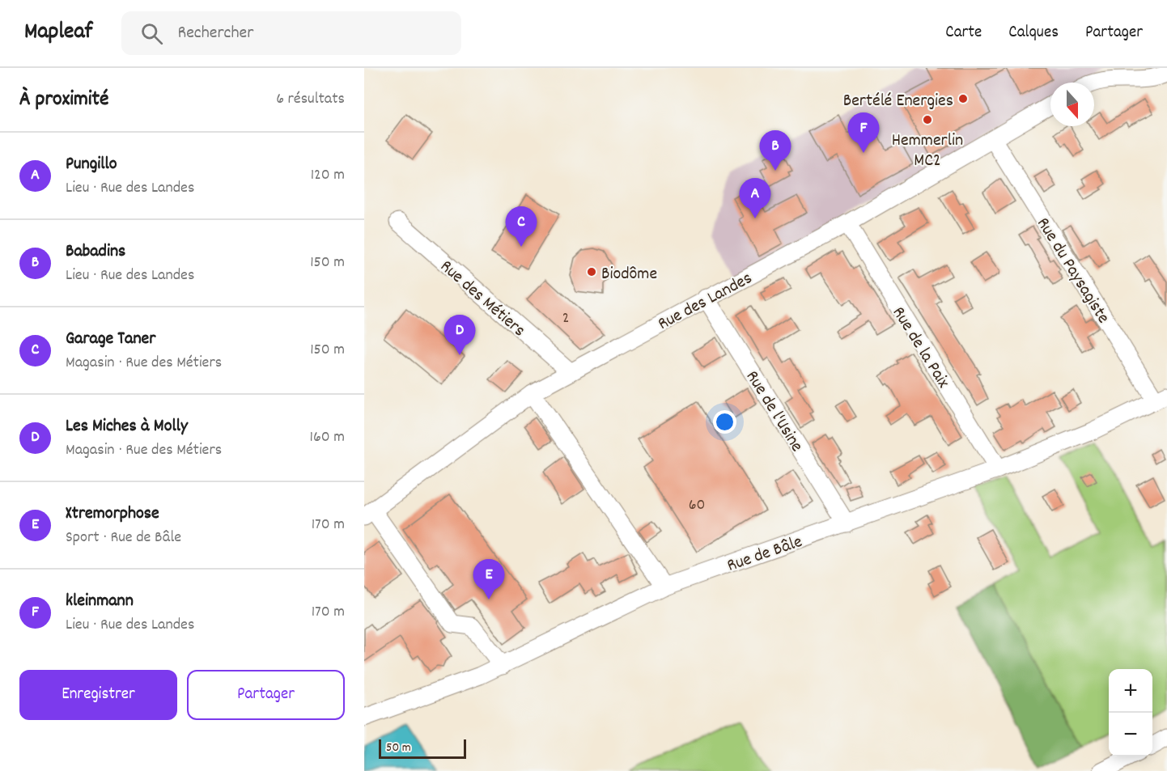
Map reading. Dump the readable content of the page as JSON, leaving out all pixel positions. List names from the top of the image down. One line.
{"streets":{"street":["Rue du Paysagiste","Rue des Métiers","Rue des Landes","Rue de la Paix","Rue de l'Usine","Rue de Bâle"]},"crossings":[["Rue du Paysagiste","Rue des Landes"],["Rue du Paysagiste","Rue de Bâle"],["Rue des Métiers","Rue des Landes"],["Rue des Landes","Rue de la Paix"],["Rue des Landes","Rue de l'Usine"],["Rue de la Paix","Rue de Bâle"],["Rue de l'Usine","Rue de Bâle"]],"places":["Bertélé Energies","Hemmerlin MC2","Biodôme"],"house_numbers":["2","60"],"scale_bar":"50 m","north":"bottom","page":{"header":"Mapleaf","search":"Rechercher","nav":["Carte","Calques","Partager"],"heading":["À proximité","6 résultats"],"pins":["F","B","A","C","D","E"],"list":[{"mark":"A","name":"Pungillo","note":"Lieu · Rue des Landes","value":"120 m"},{"mark":"B","name":"Babadins","note":"Lieu · Rue des Landes","value":"150 m"},{"mark":"C","name":"Garage Taner","note":"Magasin · Rue des Métiers","value":"150 m"},{"mark":"D","name":"Les Miches à Molly","note":"Magasin · Rue des Métiers","value":"160 m"},{"mark":"E","name":"Xtremorphose","note":"Sport · Rue de Bâle","value":"170 m"},{"mark":"F","name":"kleinmann","note":"Lieu · Rue des Landes","value":"170 m"}],"buttons":["Enregistrer","Partager"],"map_buttons":["+","−"],"scale":"50 m"}}
